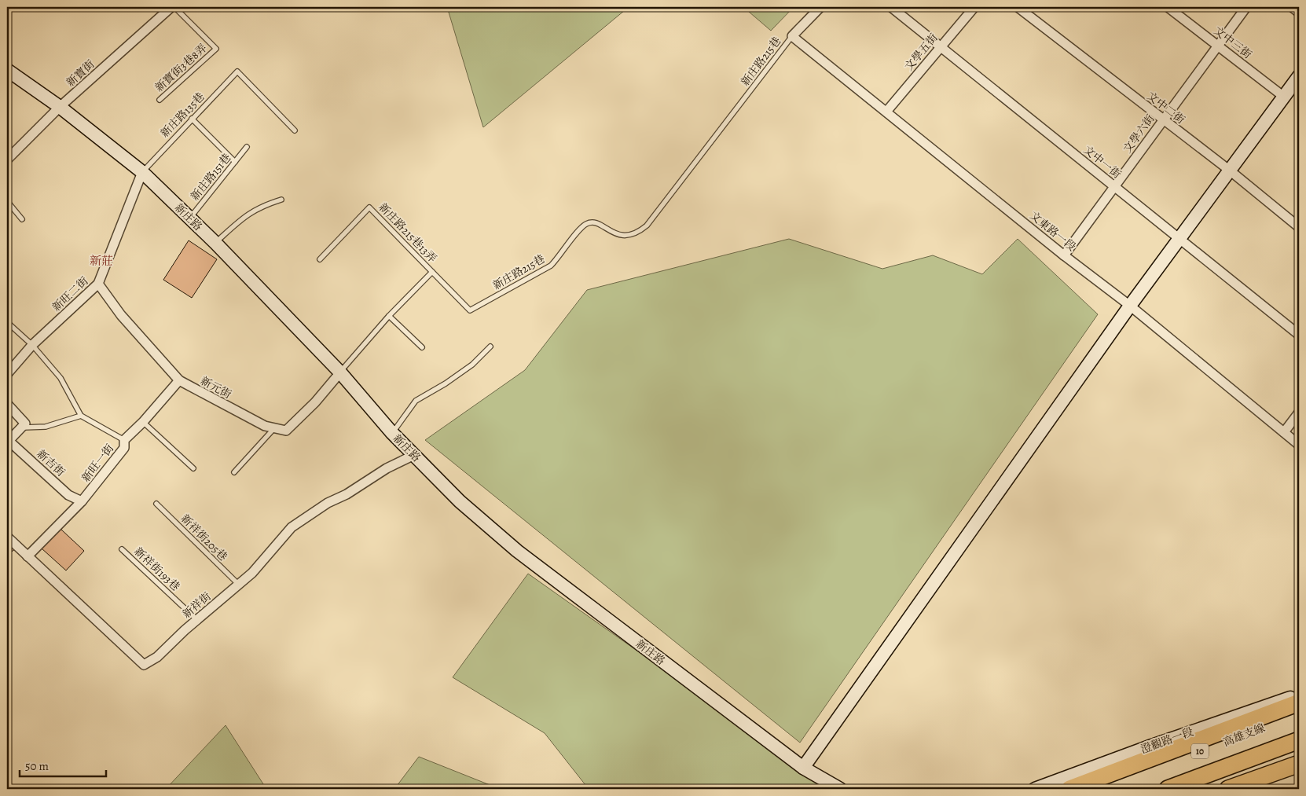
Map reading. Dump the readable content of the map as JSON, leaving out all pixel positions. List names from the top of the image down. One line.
{"streets":{"highway":["高雄支線","10"],"street":["文中三街","文學五街","新寶街","文中二街","文學六街","文中一街","新庄路","文東路一段","新旺二街","新元街","新吉街","新旺一街","新祥街","澄觀路一段"],"lane":["新庄路215巷","新寶街3巷8弄","新庄路135巷","新庄路151巷","新庄路215巷13弄","新祥街205巷","新祥街193巷"]},"crossings":[["文中三街","文學六街"],["文學五街","文中一街"],["文學五街","文東路一段"],["新庄路215巷","文東路一段"],["新庄路215巷","新庄路215巷13弄"],["新寶街","新庄路"],["文中二街","文學六街"],["新庄路135巷","新庄路"],["新庄路135巷","新旺二街"],["文學六街","文中一街"],["文學六街","文東路一段"],["新庄路151巷","新庄路"],["新庄路","新旺二街"],["新庄路","新祥街"],["新旺二街","新元街"],["新元街","新旺一街"],["新吉街","新旺一街"],["新旺一街","新祥街"],["新祥街205巷","新祥街"],["新祥街193巷","新祥街"]],"districts":["新莊"],"scale_bar":"50 m"}
